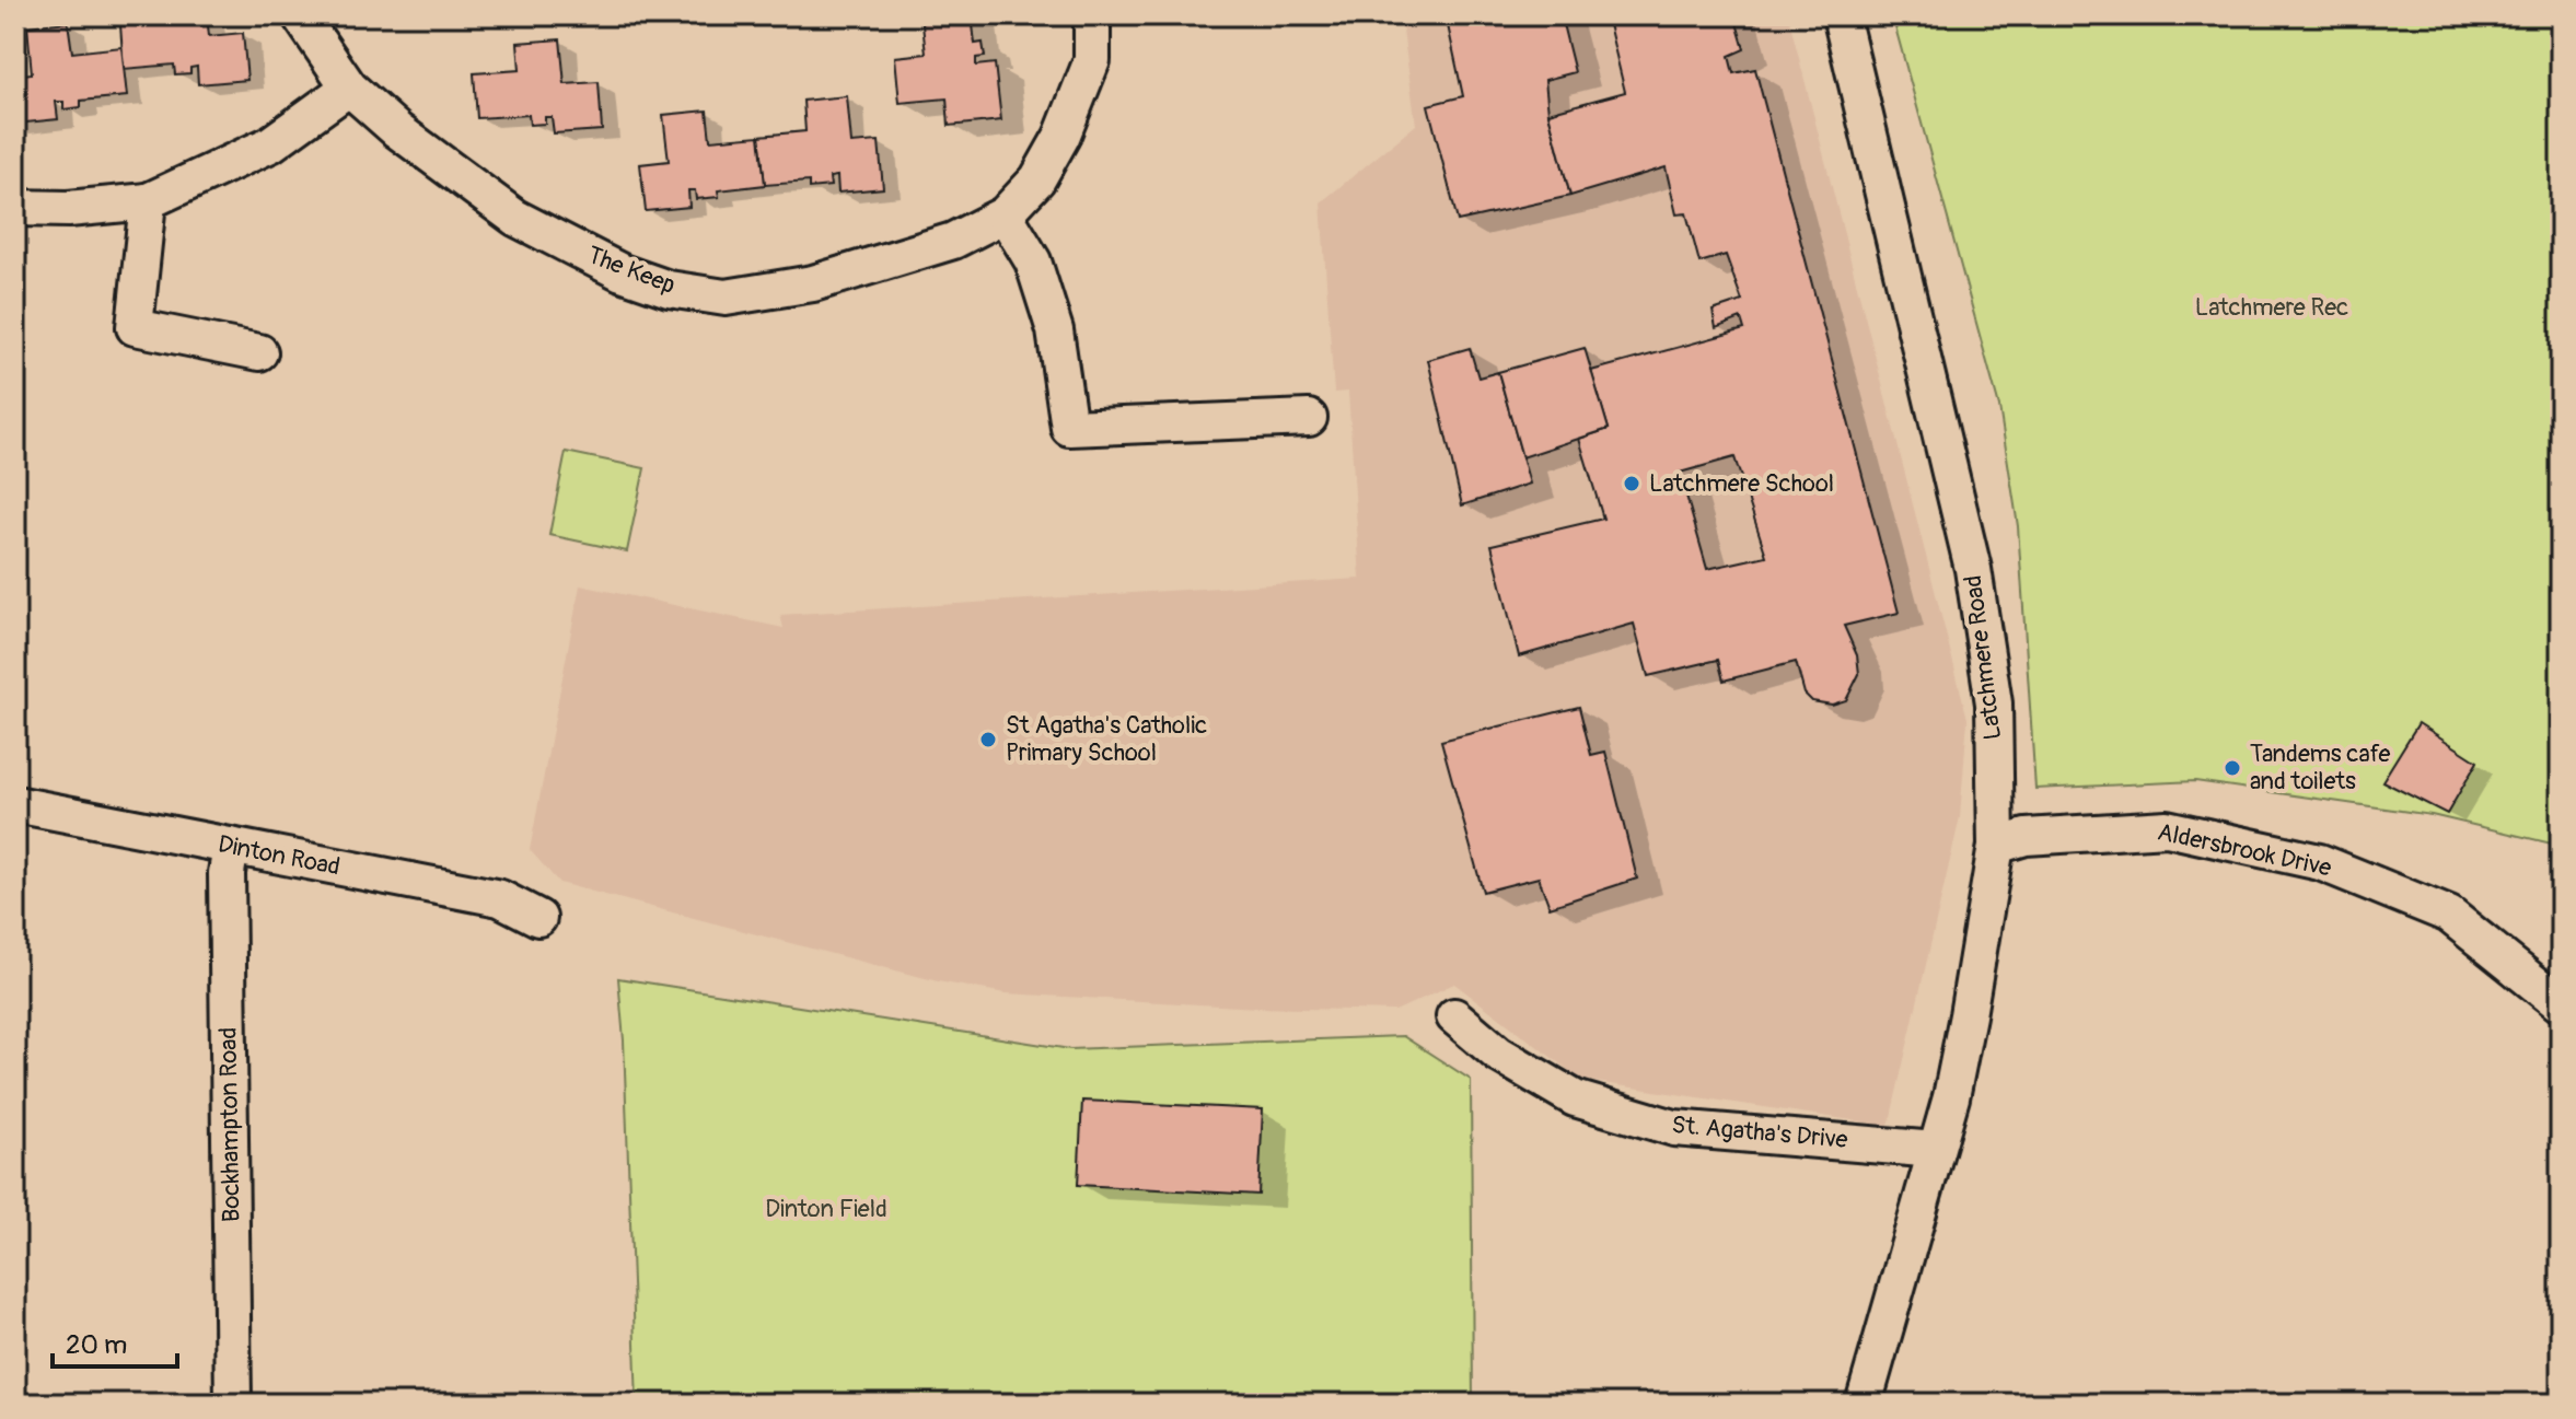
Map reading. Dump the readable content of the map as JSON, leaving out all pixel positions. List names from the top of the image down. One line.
{"streets":{"street":["The Keep","Latchmere Road","Aldersbrook Drive","Dinton Road","Bockhampton Road","St. Agatha's Drive"]},"crossings":[["Latchmere Road","Aldersbrook Drive"],["Latchmere Road","St. Agatha's Drive"],["Dinton Road","Bockhampton Road"]],"parks":["Latchmere Rec","Dinton Field"],"places":["Latchmere School","St Agatha's Catholic Primary School","Tandems cafe and toilets"],"scale_bar":"20 m"}
